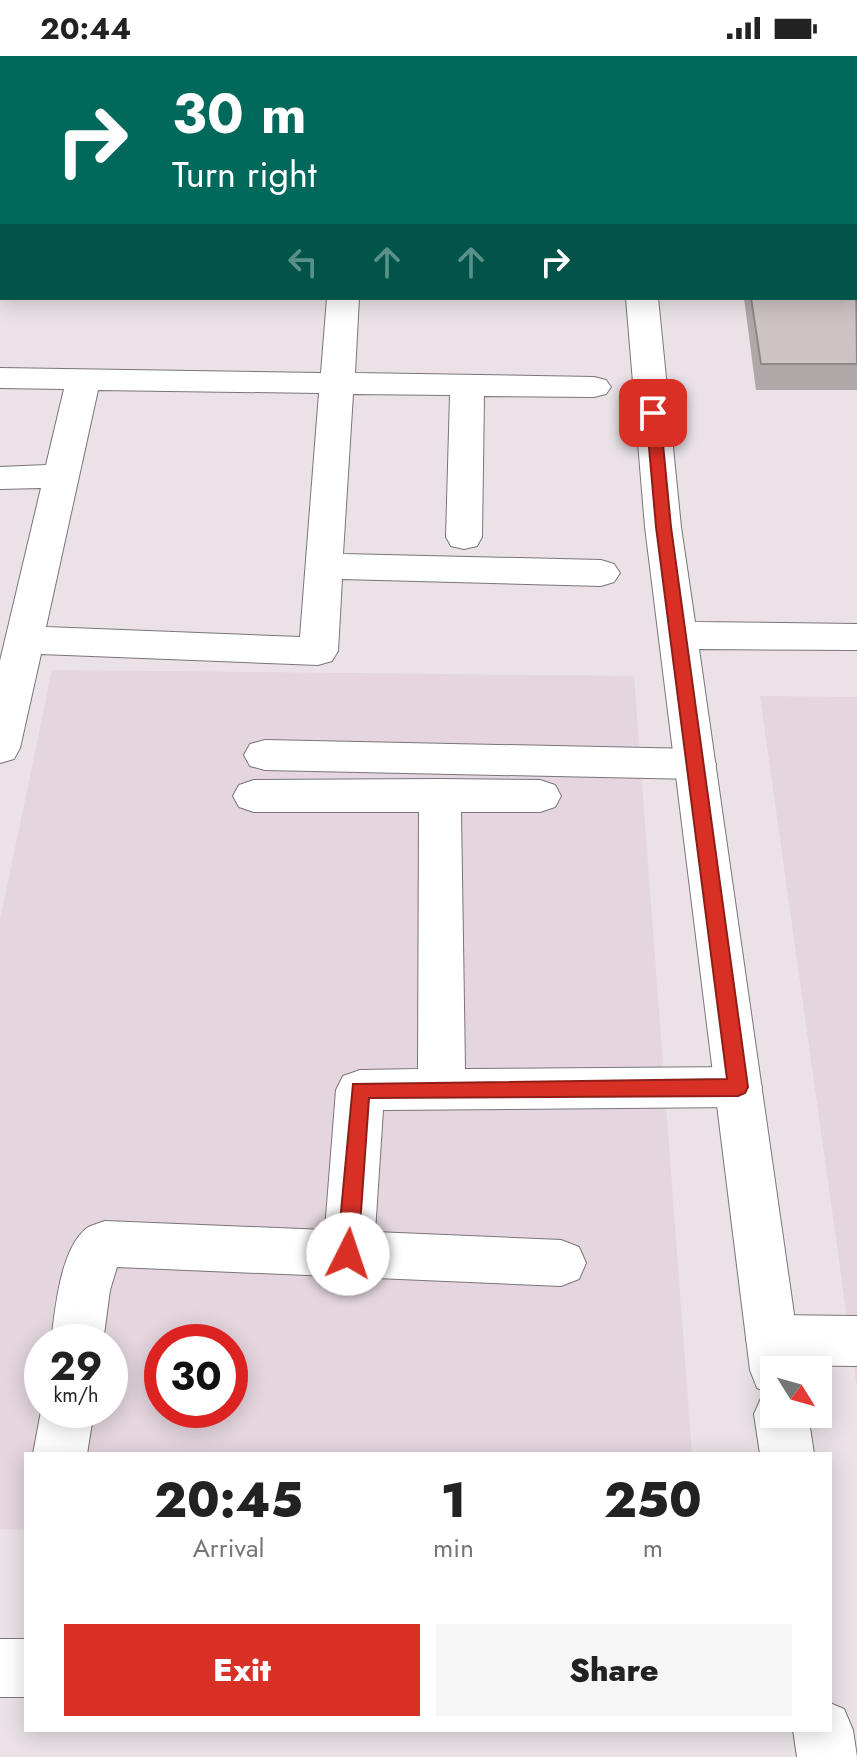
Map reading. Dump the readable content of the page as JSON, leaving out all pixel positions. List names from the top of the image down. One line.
{"north":"bottom right","page":{"status":"20:44","turn":["30 m","Turn right"],"speed":"29 km/h","limit":"30","eta":["20:45","Arrival","1","min","250","m"],"buttons":["Exit","Share"]}}
